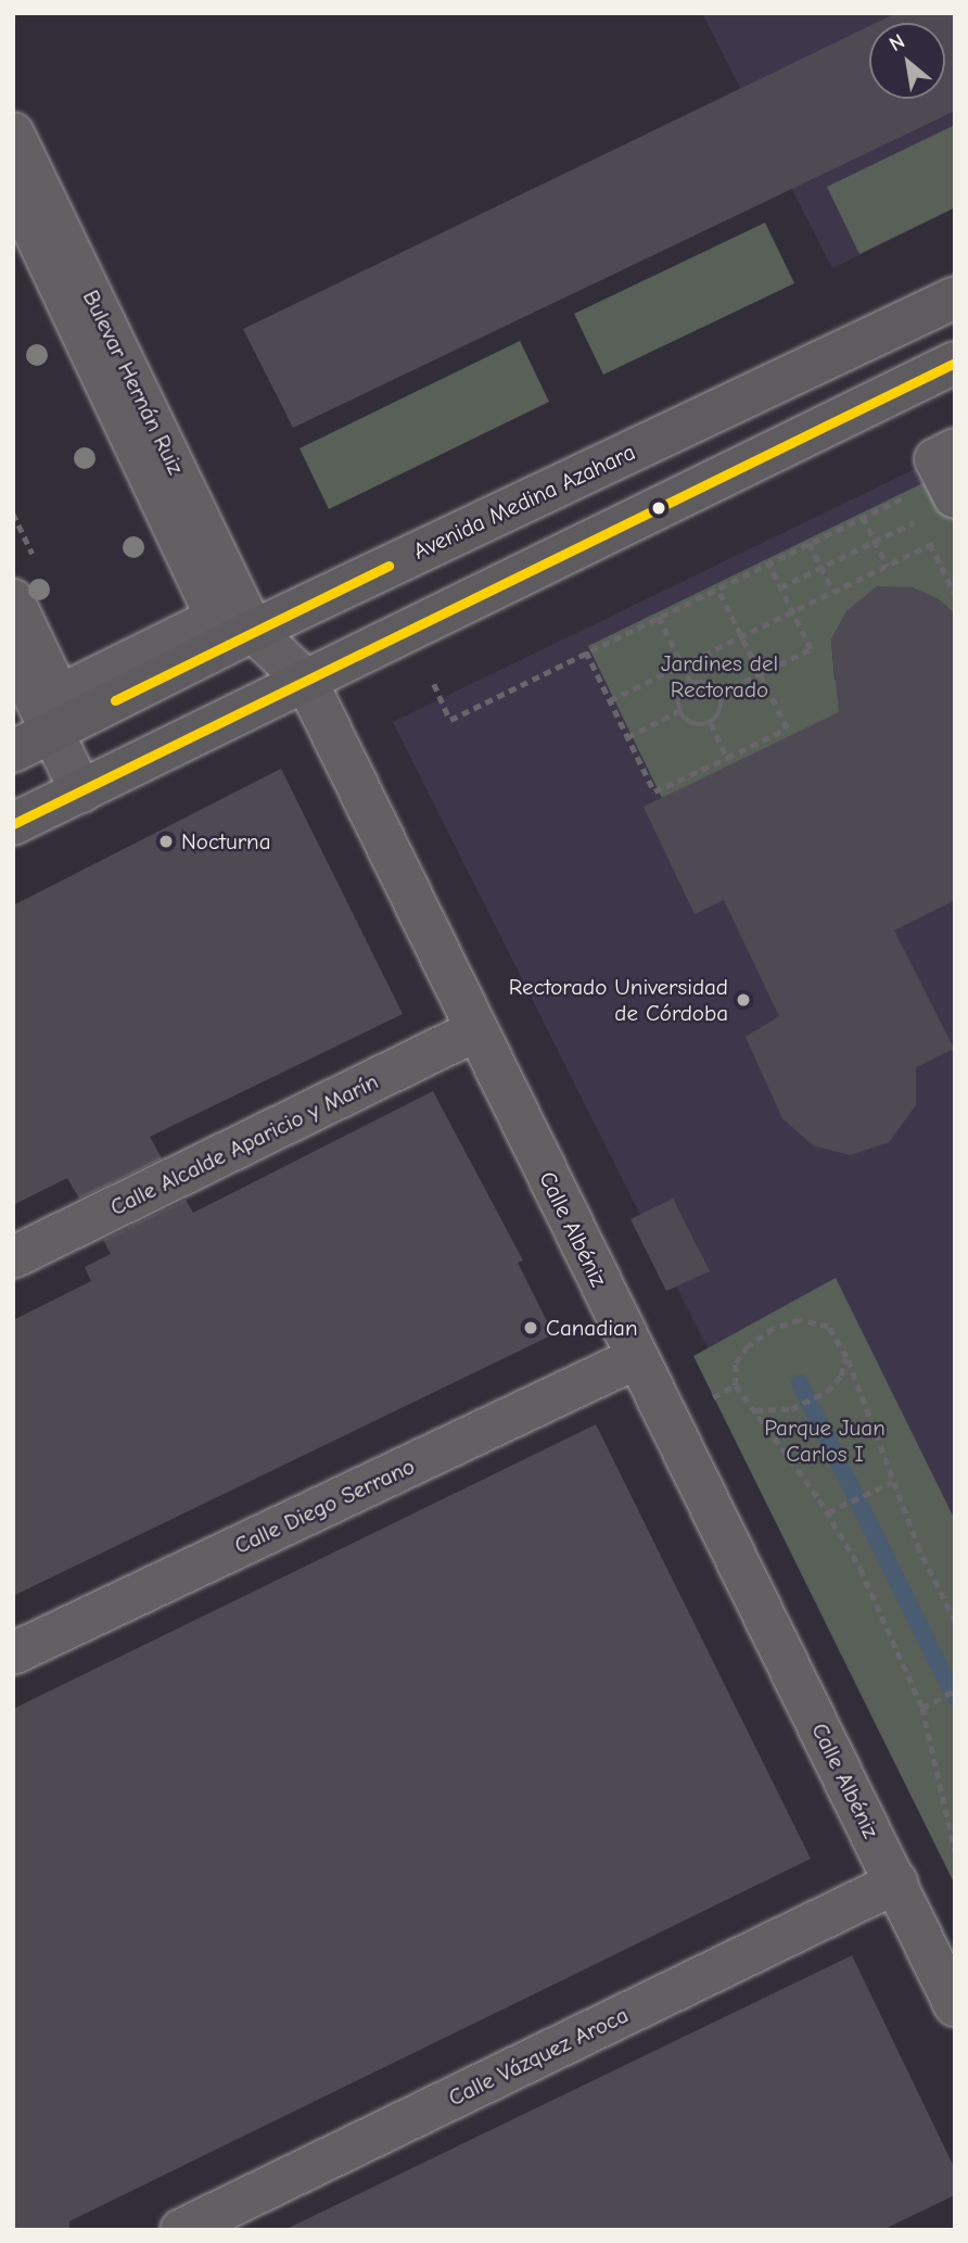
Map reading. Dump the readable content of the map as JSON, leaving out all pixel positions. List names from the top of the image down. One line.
{"streets":{"main road":["Avenida Medina Azahara"],"street":["Bulevar Hernán Ruiz","Calle Alcalde Aparicio y Marín","Calle Albéniz","Calle Diego Serrano","Calle Vázquez Aroca"]},"crossings":[["Bulevar Hernán Ruiz","Avenida Medina Azahara"],["Bulevar Hernán Ruiz","Calle Albéniz"],["Avenida Medina Azahara","Calle Albéniz"],["Calle Alcalde Aparicio y Marín","Calle Albéniz"],["Calle Albéniz","Calle Diego Serrano"],["Calle Albéniz","Calle Vázquez Aroca"]],"parks":["Jardines del Rectorado","Parque Juan Carlos I"],"places":["Nocturna","Rectorado Universidad de Córdoba","Canadian"],"north":"top left"}
